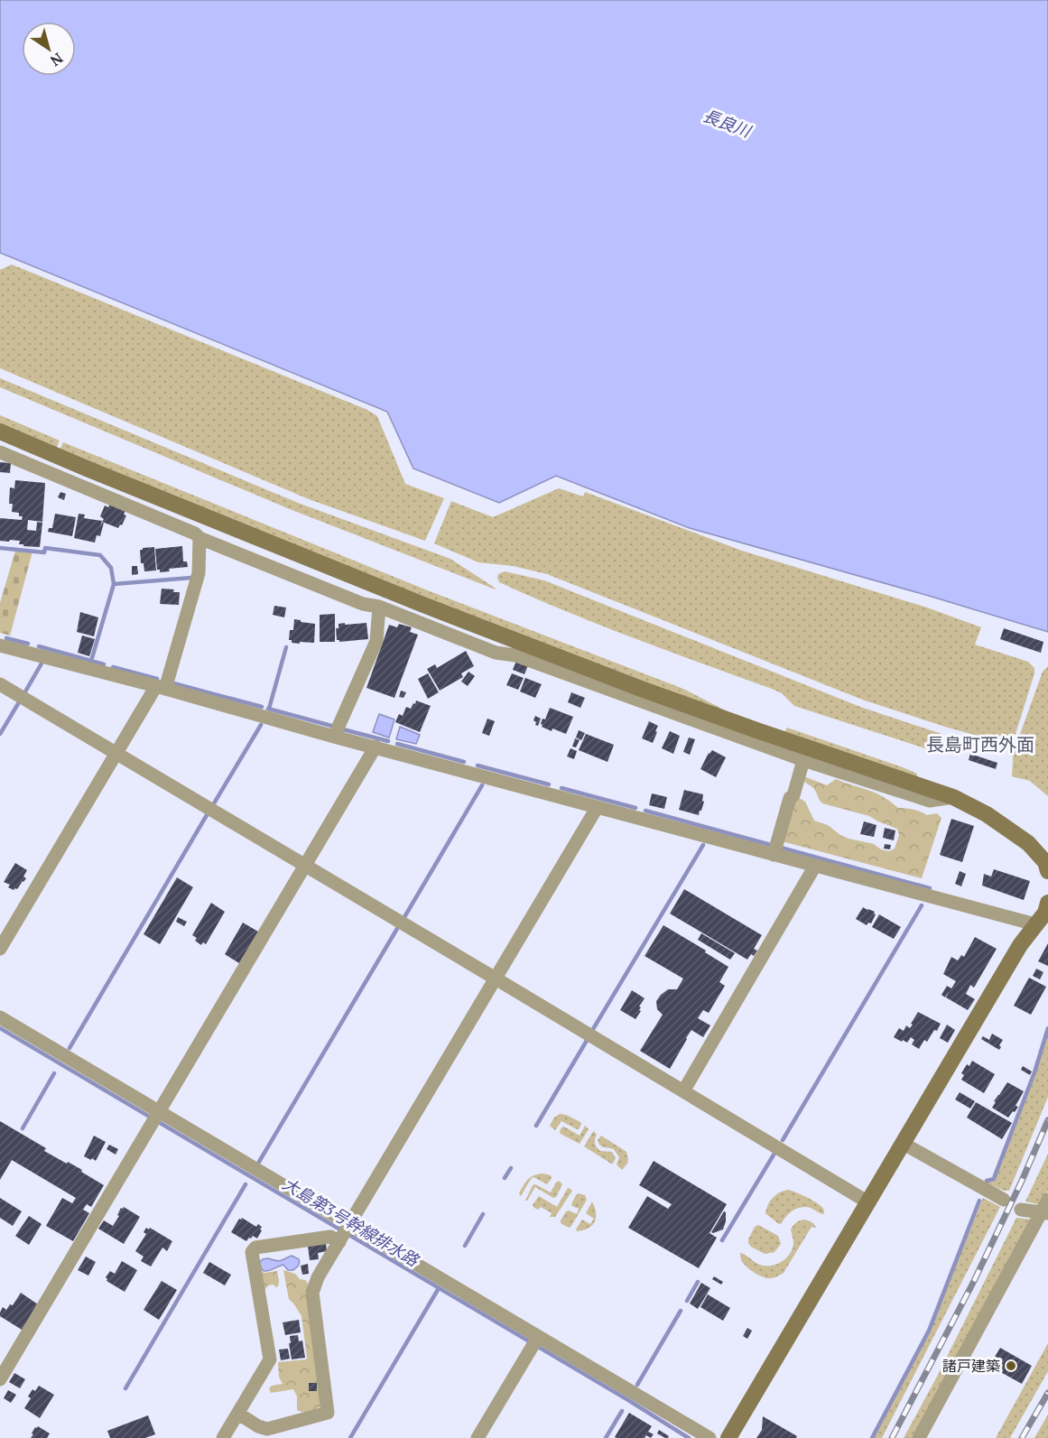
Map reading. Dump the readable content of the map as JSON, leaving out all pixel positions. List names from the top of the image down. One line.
{"districts":["長島町西外面"],"water":["長良川","大島第3号幹線排水路"],"places":["諸戸建築"],"north":"bottom right"}
